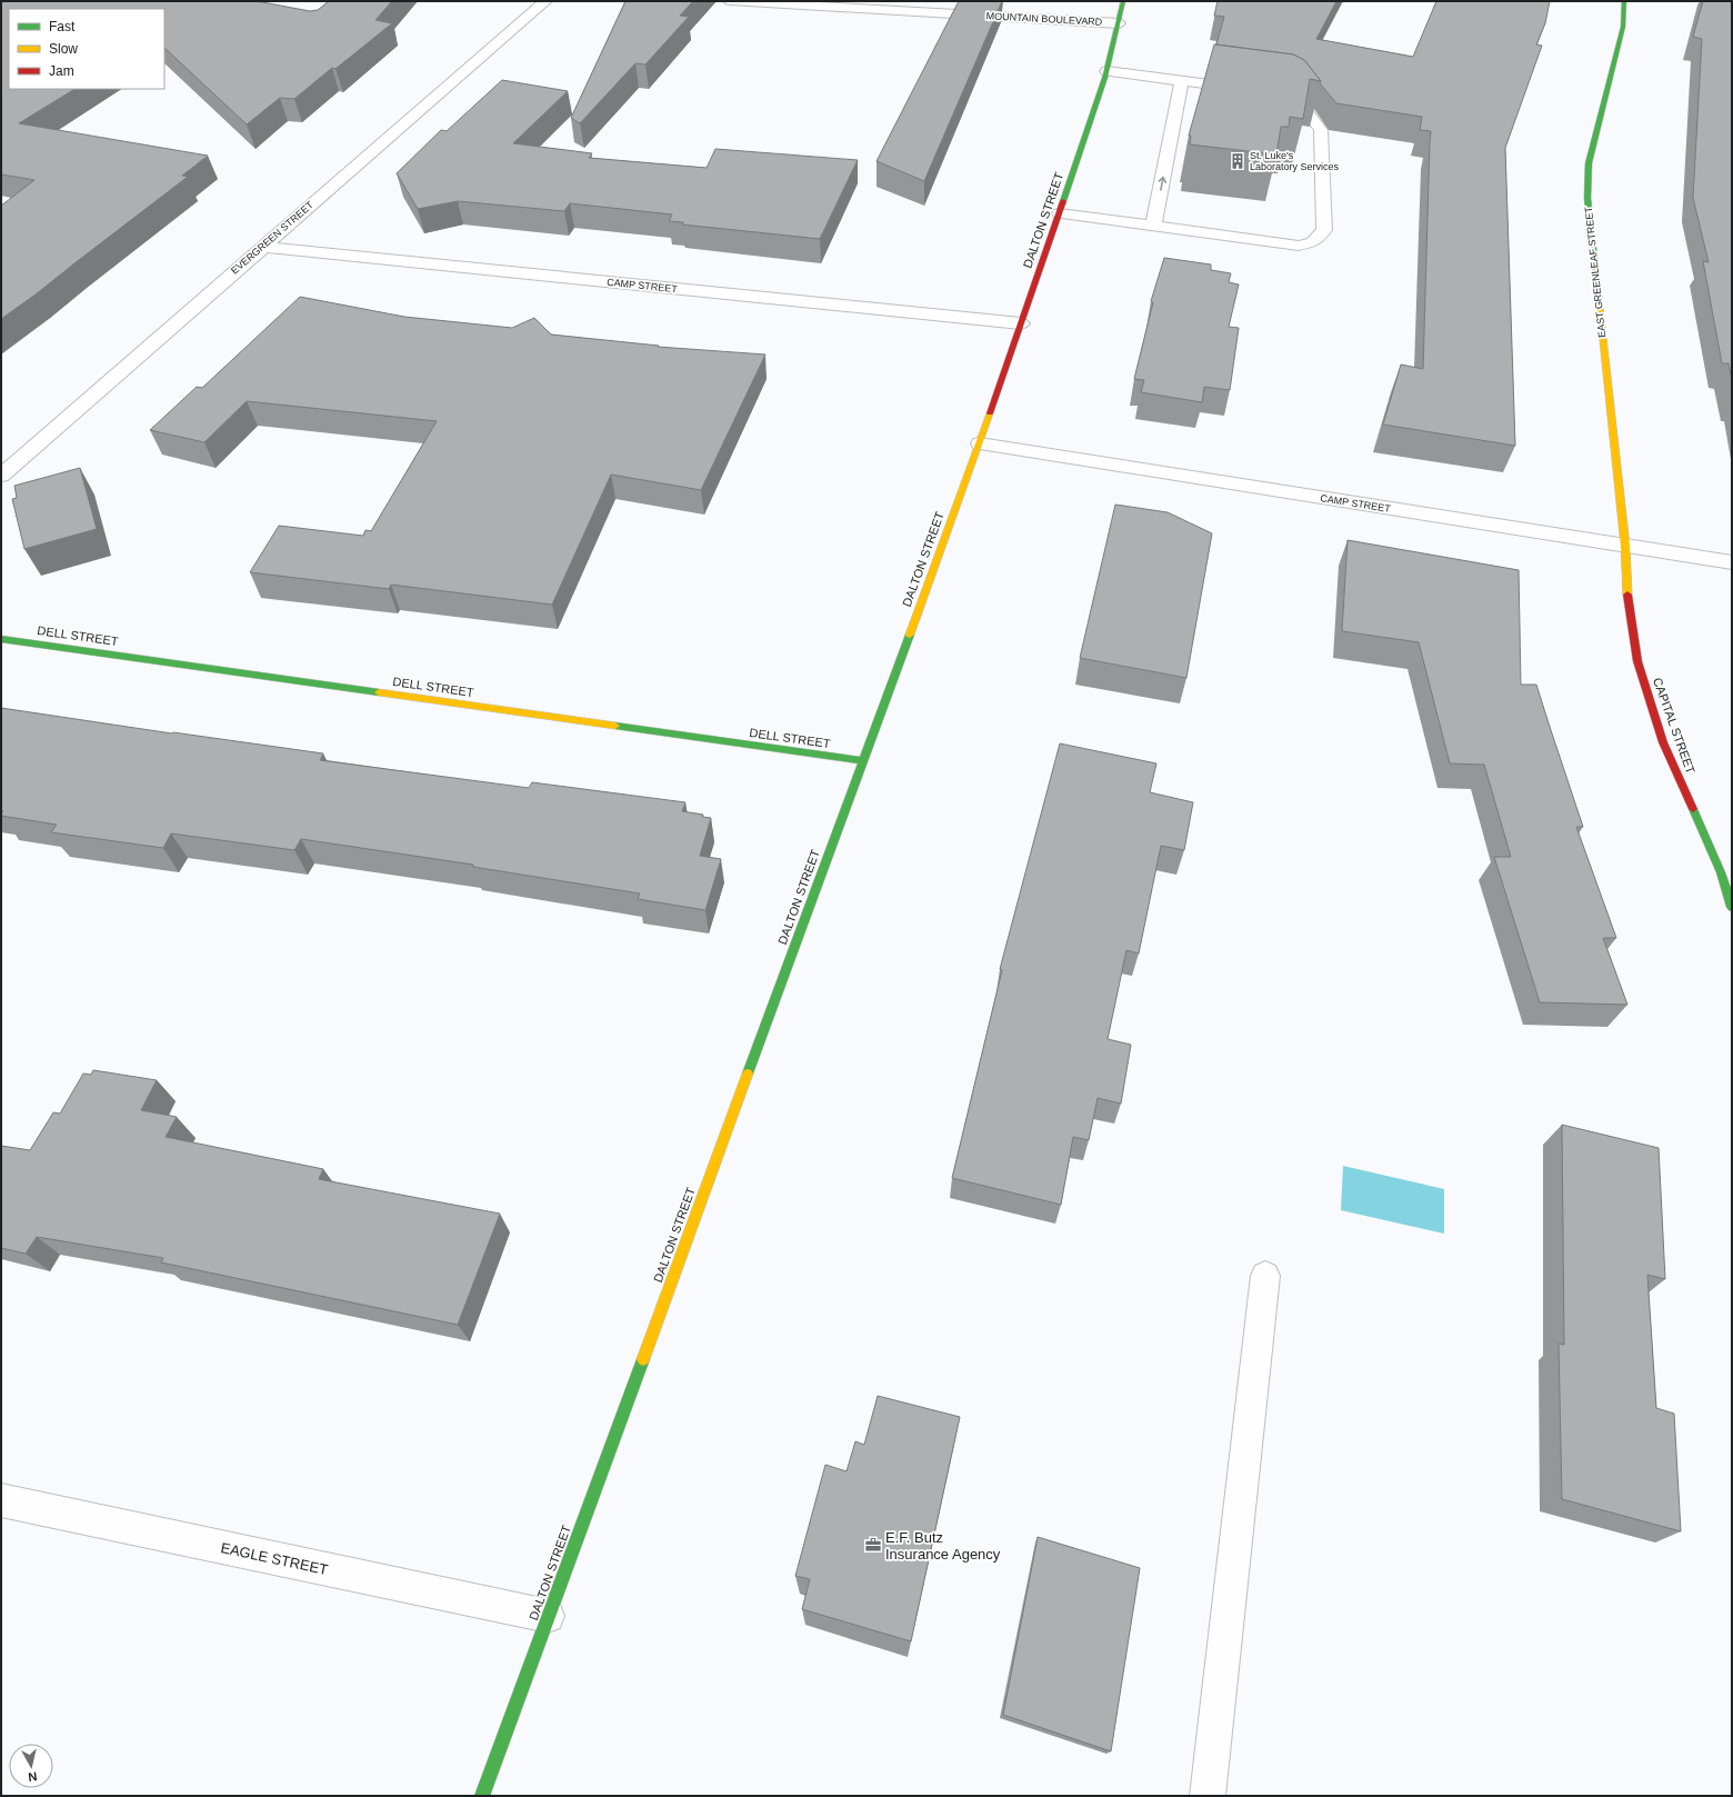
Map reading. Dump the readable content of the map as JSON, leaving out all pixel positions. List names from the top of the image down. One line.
{"streets":{"street":["MOUNTAIN BOULEVARD","DALTON STREET","EVERGREEN STREET","EAST GREENLEAF STREET","CAMP STREET","DELL STREET","CAPITAL STREET","EAGLE STREET"]},"crossings":[["MOUNTAIN BOULEVARD","DALTON STREET"],["DALTON STREET","CAMP STREET"],["DALTON STREET","DELL STREET"],["DALTON STREET","EAGLE STREET"],["EVERGREEN STREET","CAMP STREET"],["EAST GREENLEAF STREET","CAMP STREET"],["EAST GREENLEAF STREET","CAPITAL STREET"],["CAMP STREET","CAPITAL STREET"]],"places":{"building":["St. Luke's Laboratory Services"],"office":["E.F. Butz Insurance Agency"]},"legend":["Fast","Slow","Jam"],"north":"bottom"}
